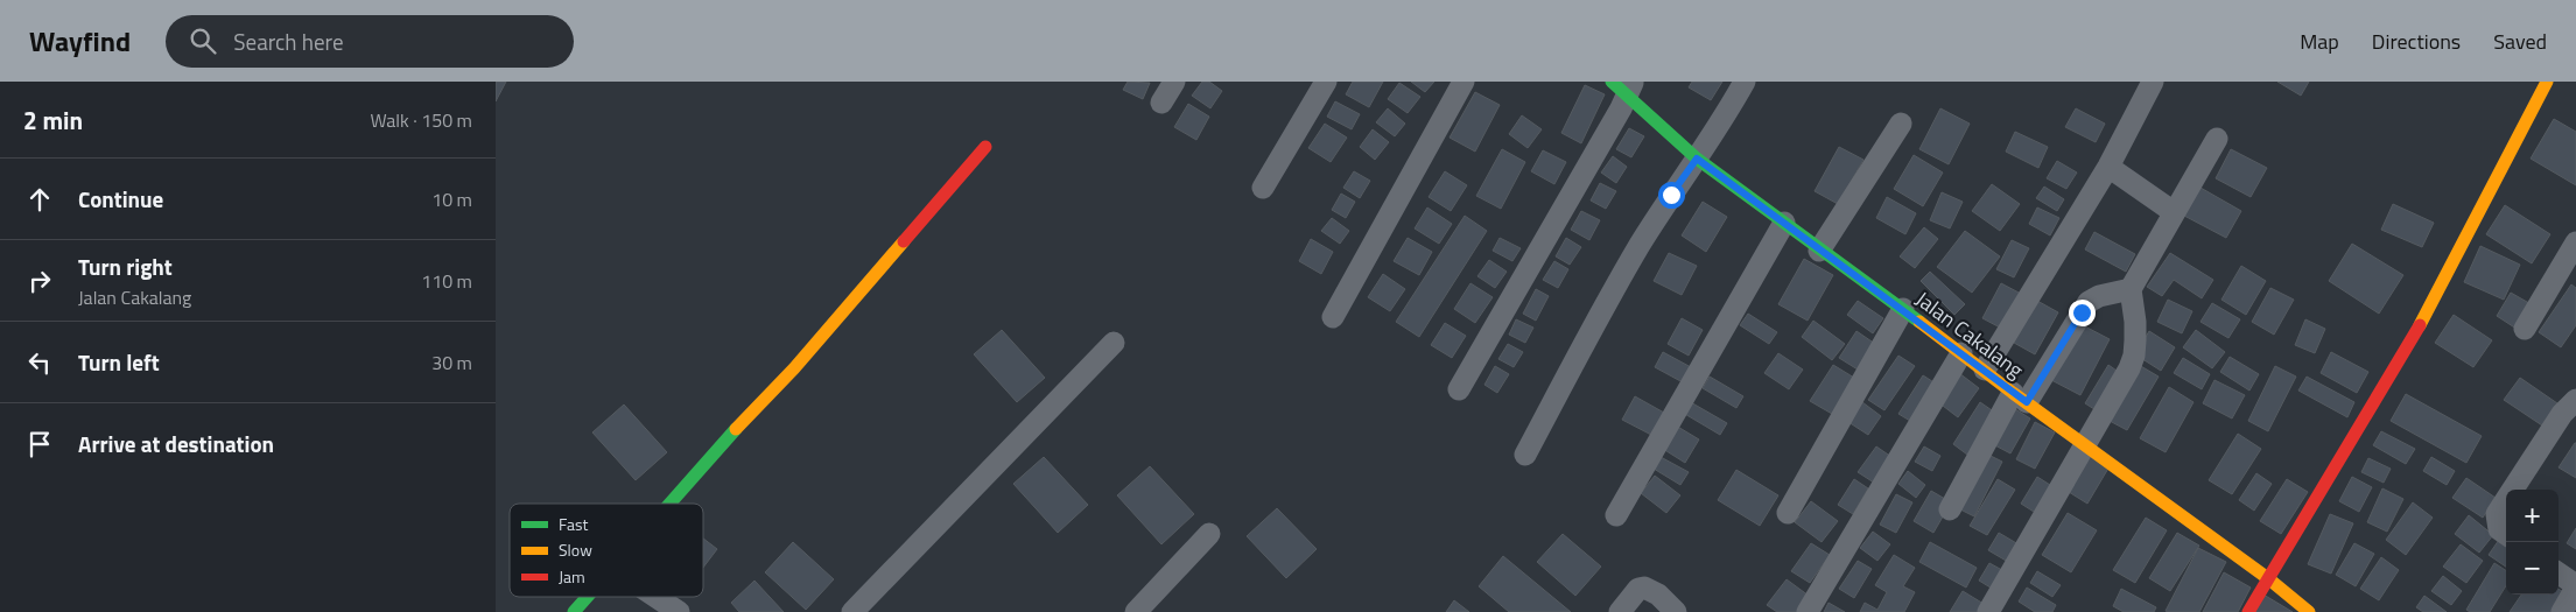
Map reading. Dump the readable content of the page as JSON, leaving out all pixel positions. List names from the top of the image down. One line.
{"streets":{"street":["Jalan Cakalang"]},"legend":["Fast","Slow","Jam"],"page":{"header":"Wayfind","search":"Search here","nav":["Map","Directions","Saved"],"heading":["2 min","Walk · 150 m"],"list":[["Continue","10 m"],["Turn right","Jalan Cakalang","110 m"],["Turn left","30 m"],"Arrive at destination"],"map_buttons":["+","−"]}}
